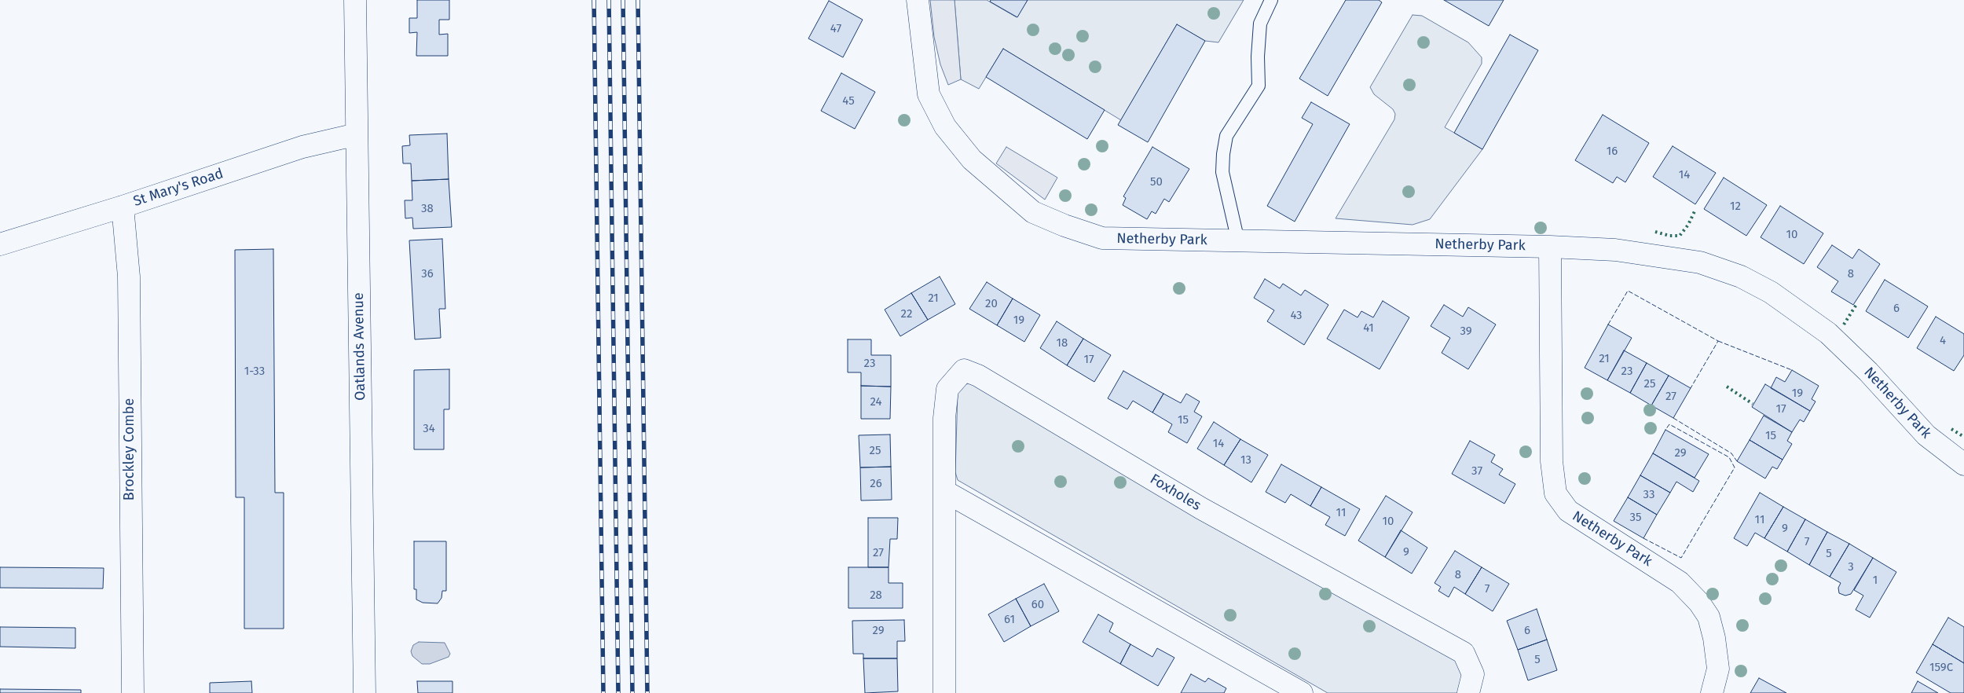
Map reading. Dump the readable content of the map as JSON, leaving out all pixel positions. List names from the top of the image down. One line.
{"streets":{"street":["St Mary's Road","Netherby Park","Oatlands Avenue","Brockley Combe","Foxholes"]},"crossings":[["St Mary's Road","Oatlands Avenue"],["St Mary's Road","Brockley Combe"]],"house_numbers":["47","45","16","14","50","12","38","10","36","8","21","20","6","22","43","19","41","39","4","18","21","17","23","1-33","23","25","19","27","24","17","15","34","15","14","25","29","13","37","26","33","11","35","11","10","9","7","9","27","5","3","8","1","7","28","60","61","29","6","5","159C"]}
